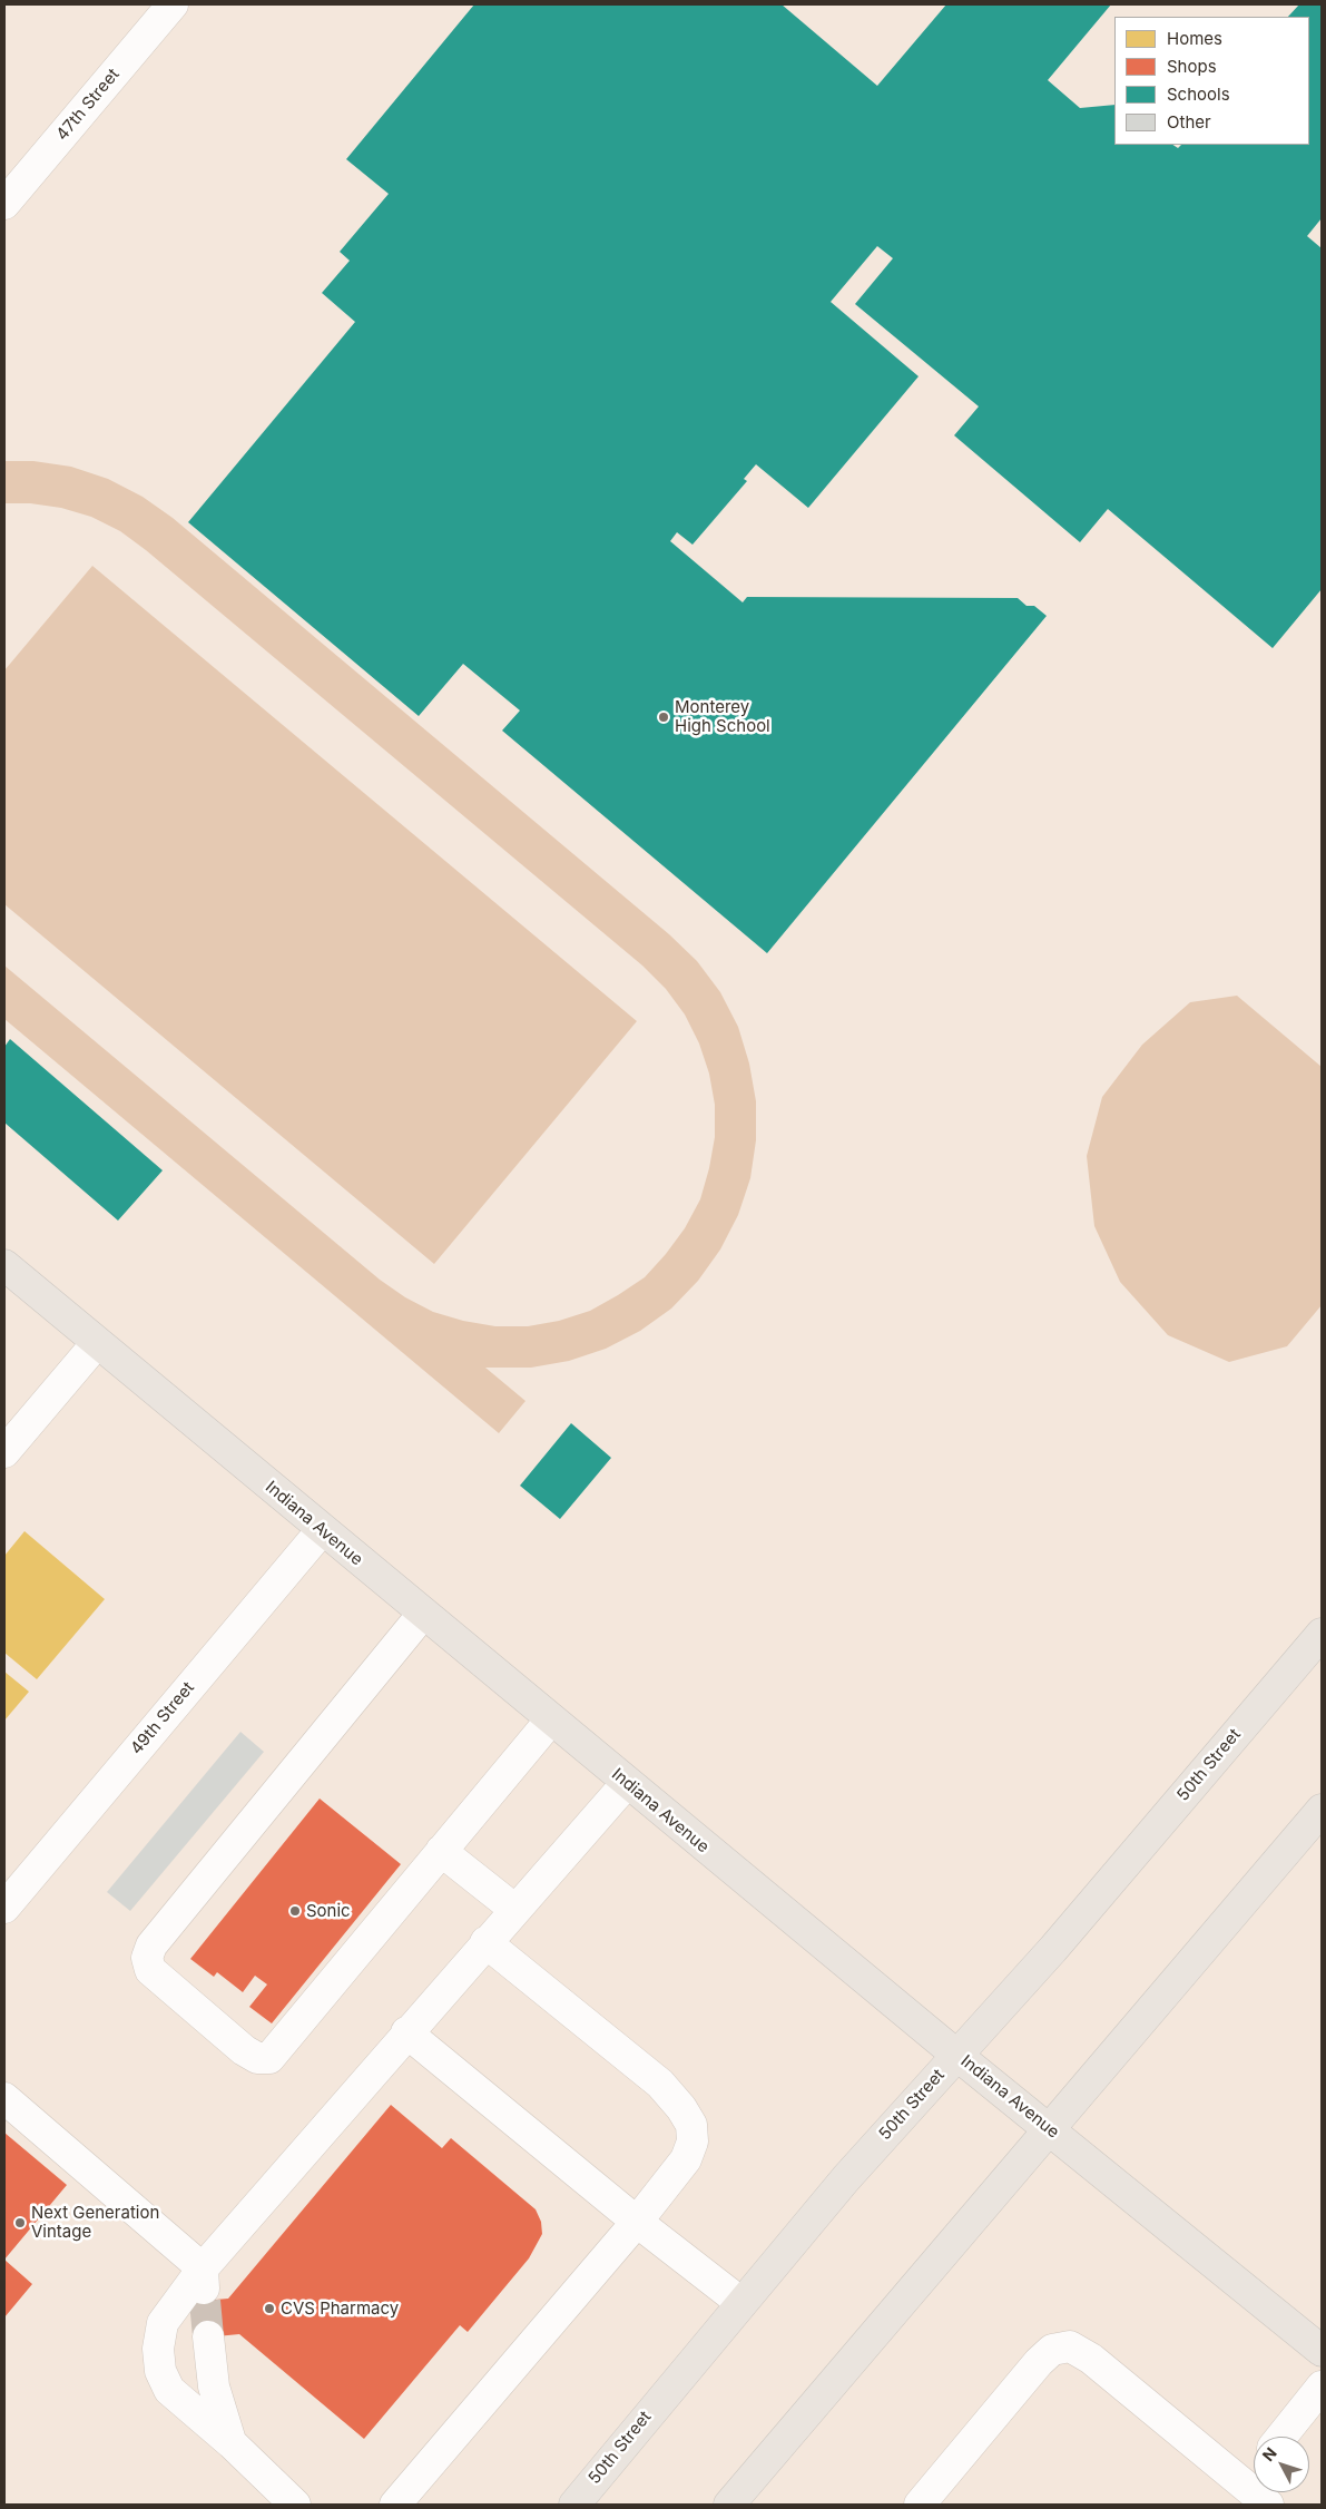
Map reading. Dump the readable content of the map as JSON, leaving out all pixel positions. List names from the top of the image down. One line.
{"streets":{"main road":["Indiana Avenue","50th Street"],"street":["47th Street","49th Street"]},"crossings":[["Indiana Avenue","49th Street"],["Indiana Avenue","50th Street"]],"places":["Monterey High School","Sonic","Next Generation Vintage","CVS Pharmacy"],"legend":["Homes","Shops","Schools","Other"],"north":"top left"}
